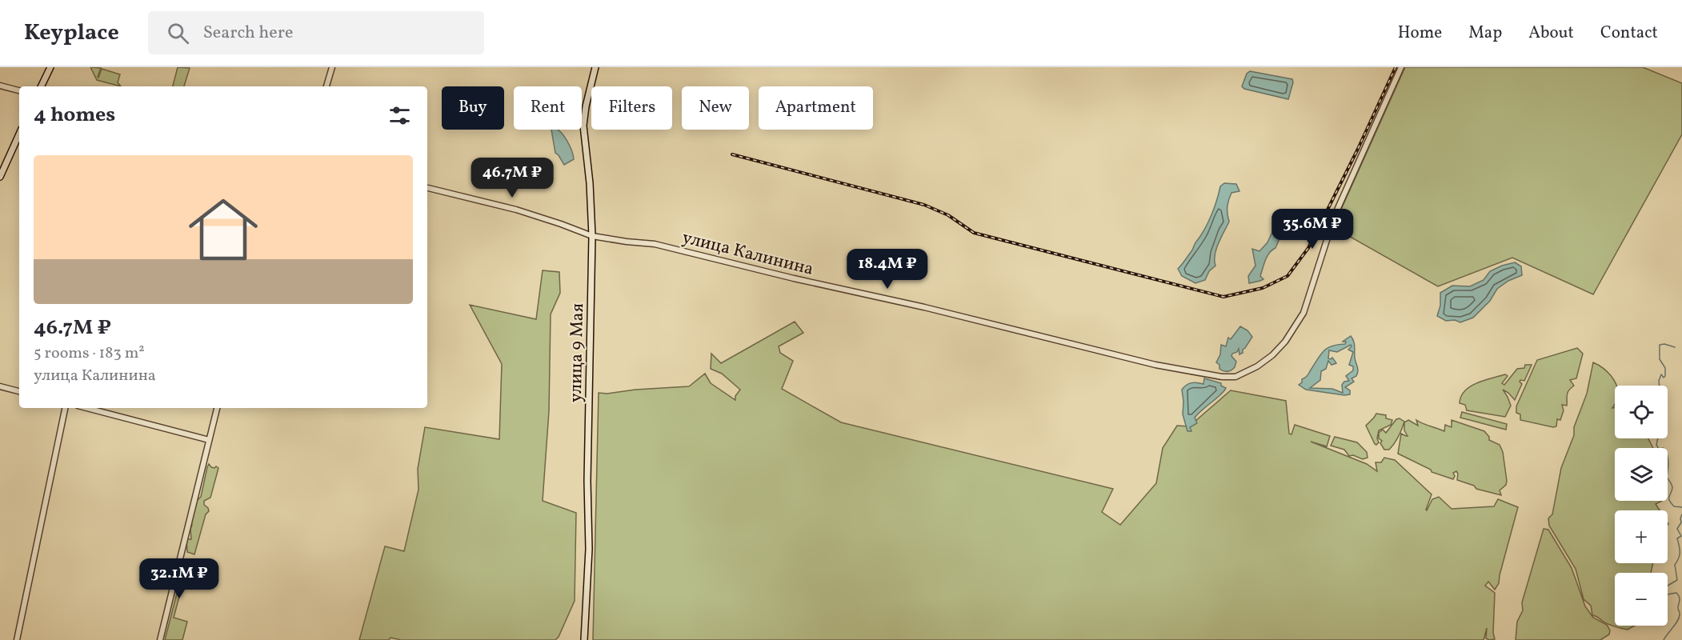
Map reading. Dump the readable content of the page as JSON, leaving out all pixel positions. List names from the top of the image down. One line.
{"streets":{"main road":["улица 9 Мая"],"street":["улица Калинина"]},"crossings":[["улица Калинина","улица 9 Мая"]],"page":{"header":"Keyplace","search":"Search here","nav":["Home","Map","About","Contact"],"chip":["Buy","Rent","Filters","New","Apartment"],"heading":"4 homes","list":[{"name":"46.7M ₽","note":"5 rooms · 183 m² · улица Калинина"}],"price":["46.7M ₽","35.6M ₽","18.4M ₽","32.1M ₽"],"map_buttons":["+","−"]}}
